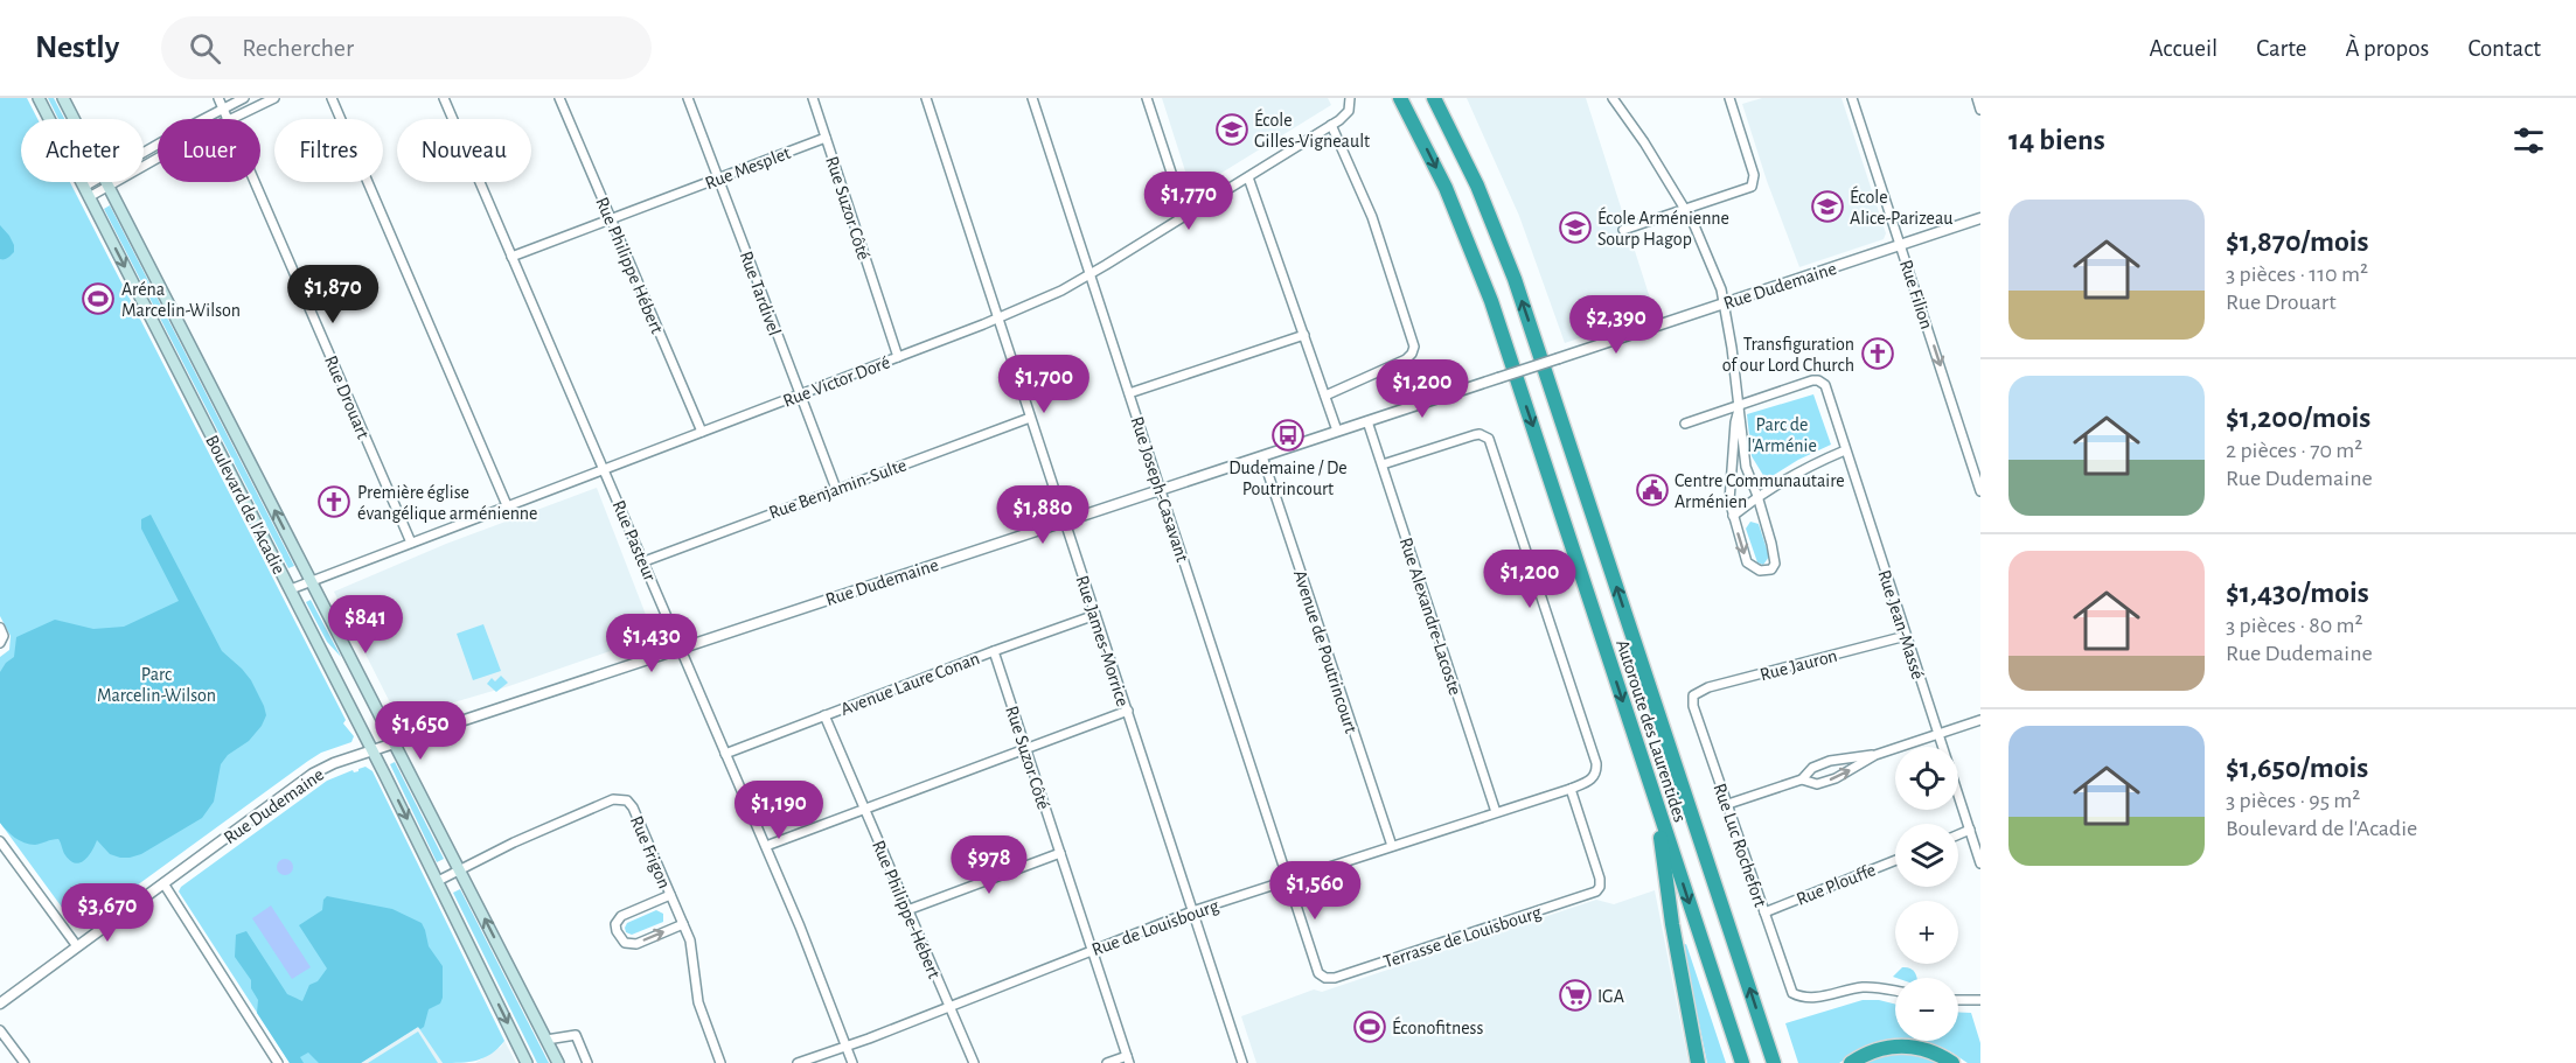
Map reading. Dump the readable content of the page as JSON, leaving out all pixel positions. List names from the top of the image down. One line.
{"streets":{"highway":["Autoroute des Laurentides"],"main road":["Boulevard de l'Acadie"],"street":["Rue Mesplet","Rue Suzor Côté","Rue Philippe Hébert","Rue Dudemaine","Rue Tardivel","Rue Filion","Rue Victor Doré","Rue Drouart","Rue Benjamin-Sulte","Rue Joseph-Casavant","Rue Pasteur","Rue Alexandre-Lacoste","Rue Jean-Massé","Rue James-Morrice","Avenue de Poutrincourt","Rue Jauron","Avenue Laure Conan","Rue Luc Rochefort","Rue Frigon","Rue Plouffe","Rue Philippe-Hébert","Rue de Louisbourg","Terrasse de Louisbourg"]},"crossings":[["Rue Mesplet","Rue Suzor Côté"],["Rue Mesplet","Rue Philippe Hébert"],["Rue Mesplet","Rue Tardivel"],["Rue Mesplet","Rue Pasteur"],["Rue Suzor Côté","Rue Victor Doré"],["Rue Suzor Côté","Avenue Laure Conan"],["Rue Suzor Côté","Rue de Louisbourg"],["Rue Philippe Hébert","Rue Victor Doré"],["Rue Dudemaine","Rue Filion"],["Rue Dudemaine","Rue Joseph-Casavant"],["Rue Dudemaine","Boulevard de l'Acadie"],["Rue Dudemaine","Rue Pasteur"],["Rue Dudemaine","Rue Alexandre-Lacoste"],["Rue Dudemaine","Rue James-Morrice"],["Rue Dudemaine","Avenue de Poutrincourt"],["Rue Tardivel","Rue Victor Doré"],["Rue Tardivel","Rue Benjamin-Sulte"],["Rue Victor Doré","Rue Drouart"],["Rue Victor Doré","Rue Joseph-Casavant"],["Rue Victor Doré","Boulevard de l'Acadie"],["Rue Victor Doré","Rue Pasteur"],["Rue Victor Doré","Rue James-Morrice"],["Rue Benjamin-Sulte","Rue Pasteur"],["Rue Benjamin-Sulte","Rue James-Morrice"],["Rue Joseph-Casavant","Rue de Louisbourg"],["Rue Joseph-Casavant","Terrasse de Louisbourg"],["Boulevard de l'Acadie","Rue Frigon"],["Rue Pasteur","Avenue Laure Conan"],["Rue Pasteur","Rue de Louisbourg"],["Rue Alexandre-Lacoste","Rue de Louisbourg"],["Rue Jean-Massé","Rue Jauron"],["Rue James-Morrice","Avenue Laure Conan"],["Rue James-Morrice","Rue de Louisbourg"],["Avenue de Poutrincourt","Rue de Louisbourg"],["Rue Jauron","Rue Luc Rochefort"],["Avenue Laure Conan","Rue Philippe-Hébert"],["Rue Luc Rochefort","Rue Plouffe"],["Rue Philippe-Hébert","Rue de Louisbourg"],["Rue de Louisbourg","Terrasse de Louisbourg"]],"one_way":["Rue Filion"],"parks":["Parc de l'Arménie","Parc Marcelin-Wilson"],"places":{"school or university":["École Gilles-Vigneault","École Alice-Parizeau","École Arménienne Sourp Hagop"],"sports":["Aréna Marcelin-Wilson","Éconofitness"],"church":["Transfiguration of our Lord Church","Première église évangélique arménienne"],"bus stop":["Dudemaine / De Poutrincourt"],"public building":["Centre Communautaire Arménien"],"supermarket":["IGA"]},"page":{"header":"Nestly","search":"Rechercher","nav":["Accueil","Carte","À propos","Contact"],"heading":"14 biens","chip":["Acheter","Louer","Filtres","Nouveau"],"price":["$1,770","$1,870","$2,390","$1,700","$1,200","$1,880","$1,200","$841","$1,430","$1,650","$1,190","$978","$1,560","$3,670"],"list":[{"name":"$1,870/mois","note":"3 pièces · 110 m² · Rue Drouart"},{"name":"$1,200/mois","note":"2 pièces · 70 m² · Rue Dudemaine"},{"name":"$1,430/mois","note":"3 pièces · 80 m² · Rue Dudemaine"},{"name":"$1,650/mois","note":"3 pièces · 95 m² · Boulevard de l'Acadie"}],"map_buttons":["+","−"]}}
